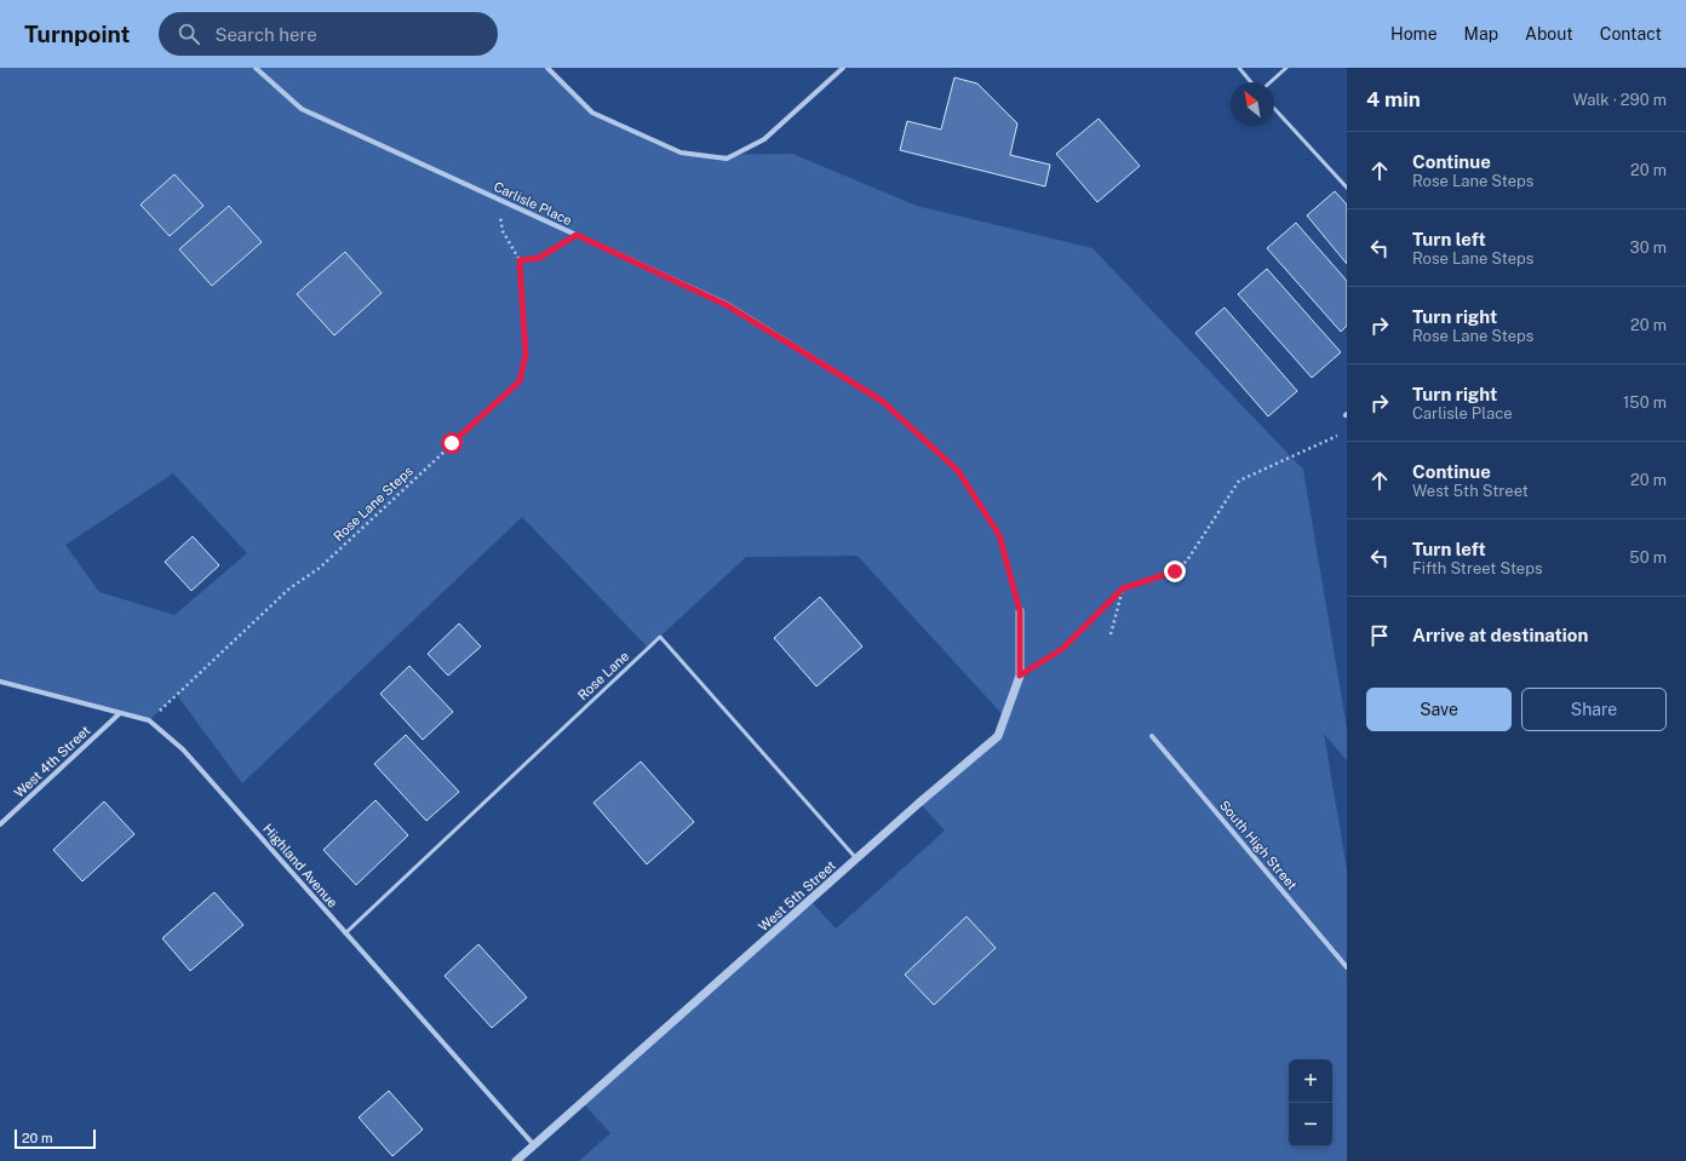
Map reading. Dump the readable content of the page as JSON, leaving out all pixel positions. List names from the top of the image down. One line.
{"streets":{"street":["Carlisle Place","West 4th Street","South High Street","Highland Avenue","West 5th Street"],"lane":["Rose Lane"],"path":["Rose Lane Steps"]},"crossings":[["Carlisle Place","Rose Lane Steps"],["Carlisle Place","West 5th Street"],["Rose Lane Steps","Highland Avenue"],["Rose Lane","Highland Avenue"],["Rose Lane","West 5th Street"],["West 4th Street","Highland Avenue"],["Highland Avenue","West 5th Street"]],"scale_bar":"20 m","north":"top left","page":{"header":"Turnpoint","search":"Search here","nav":["Home","Map","About","Contact"],"heading":["4 min","Walk · 290 m"],"list":[["Continue","Rose Lane Steps","20 m"],["Turn left","Rose Lane Steps","30 m"],["Turn right","Rose Lane Steps","20 m"],["Turn right","Carlisle Place","150 m"],["Continue","West 5th Street","20 m"],["Turn left","Fifth Street Steps","50 m"],"Arrive at destination"],"buttons":["Save","Share"],"map_buttons":["+","−"],"scale":"20 m"}}
